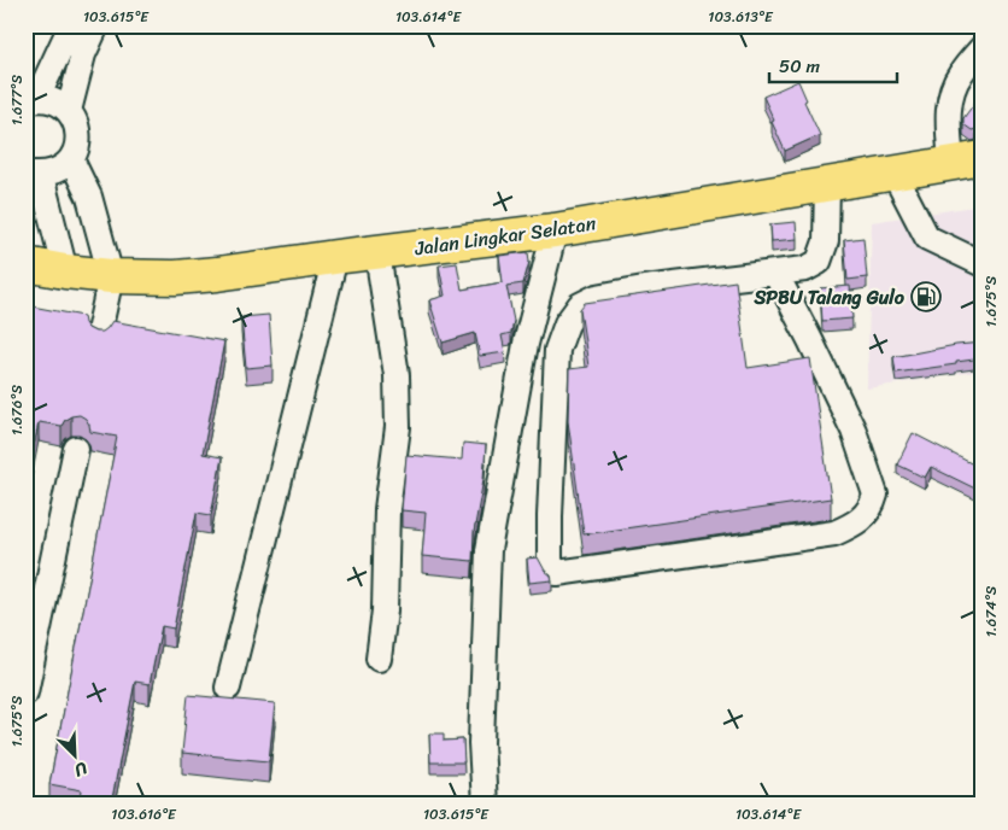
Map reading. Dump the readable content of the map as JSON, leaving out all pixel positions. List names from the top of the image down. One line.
{"streets":{"highway":["Jalan Lingkar Selatan"]},"places":{"fuel station":["SPBU Talang Gulo"]},"scale_bar":"50 m","north":"bottom right","coordinates":["103.615°E","103.614°E","103.613°E","1.677°S","1.675°S","1.676°S","1.674°S","103.616°E"]}
